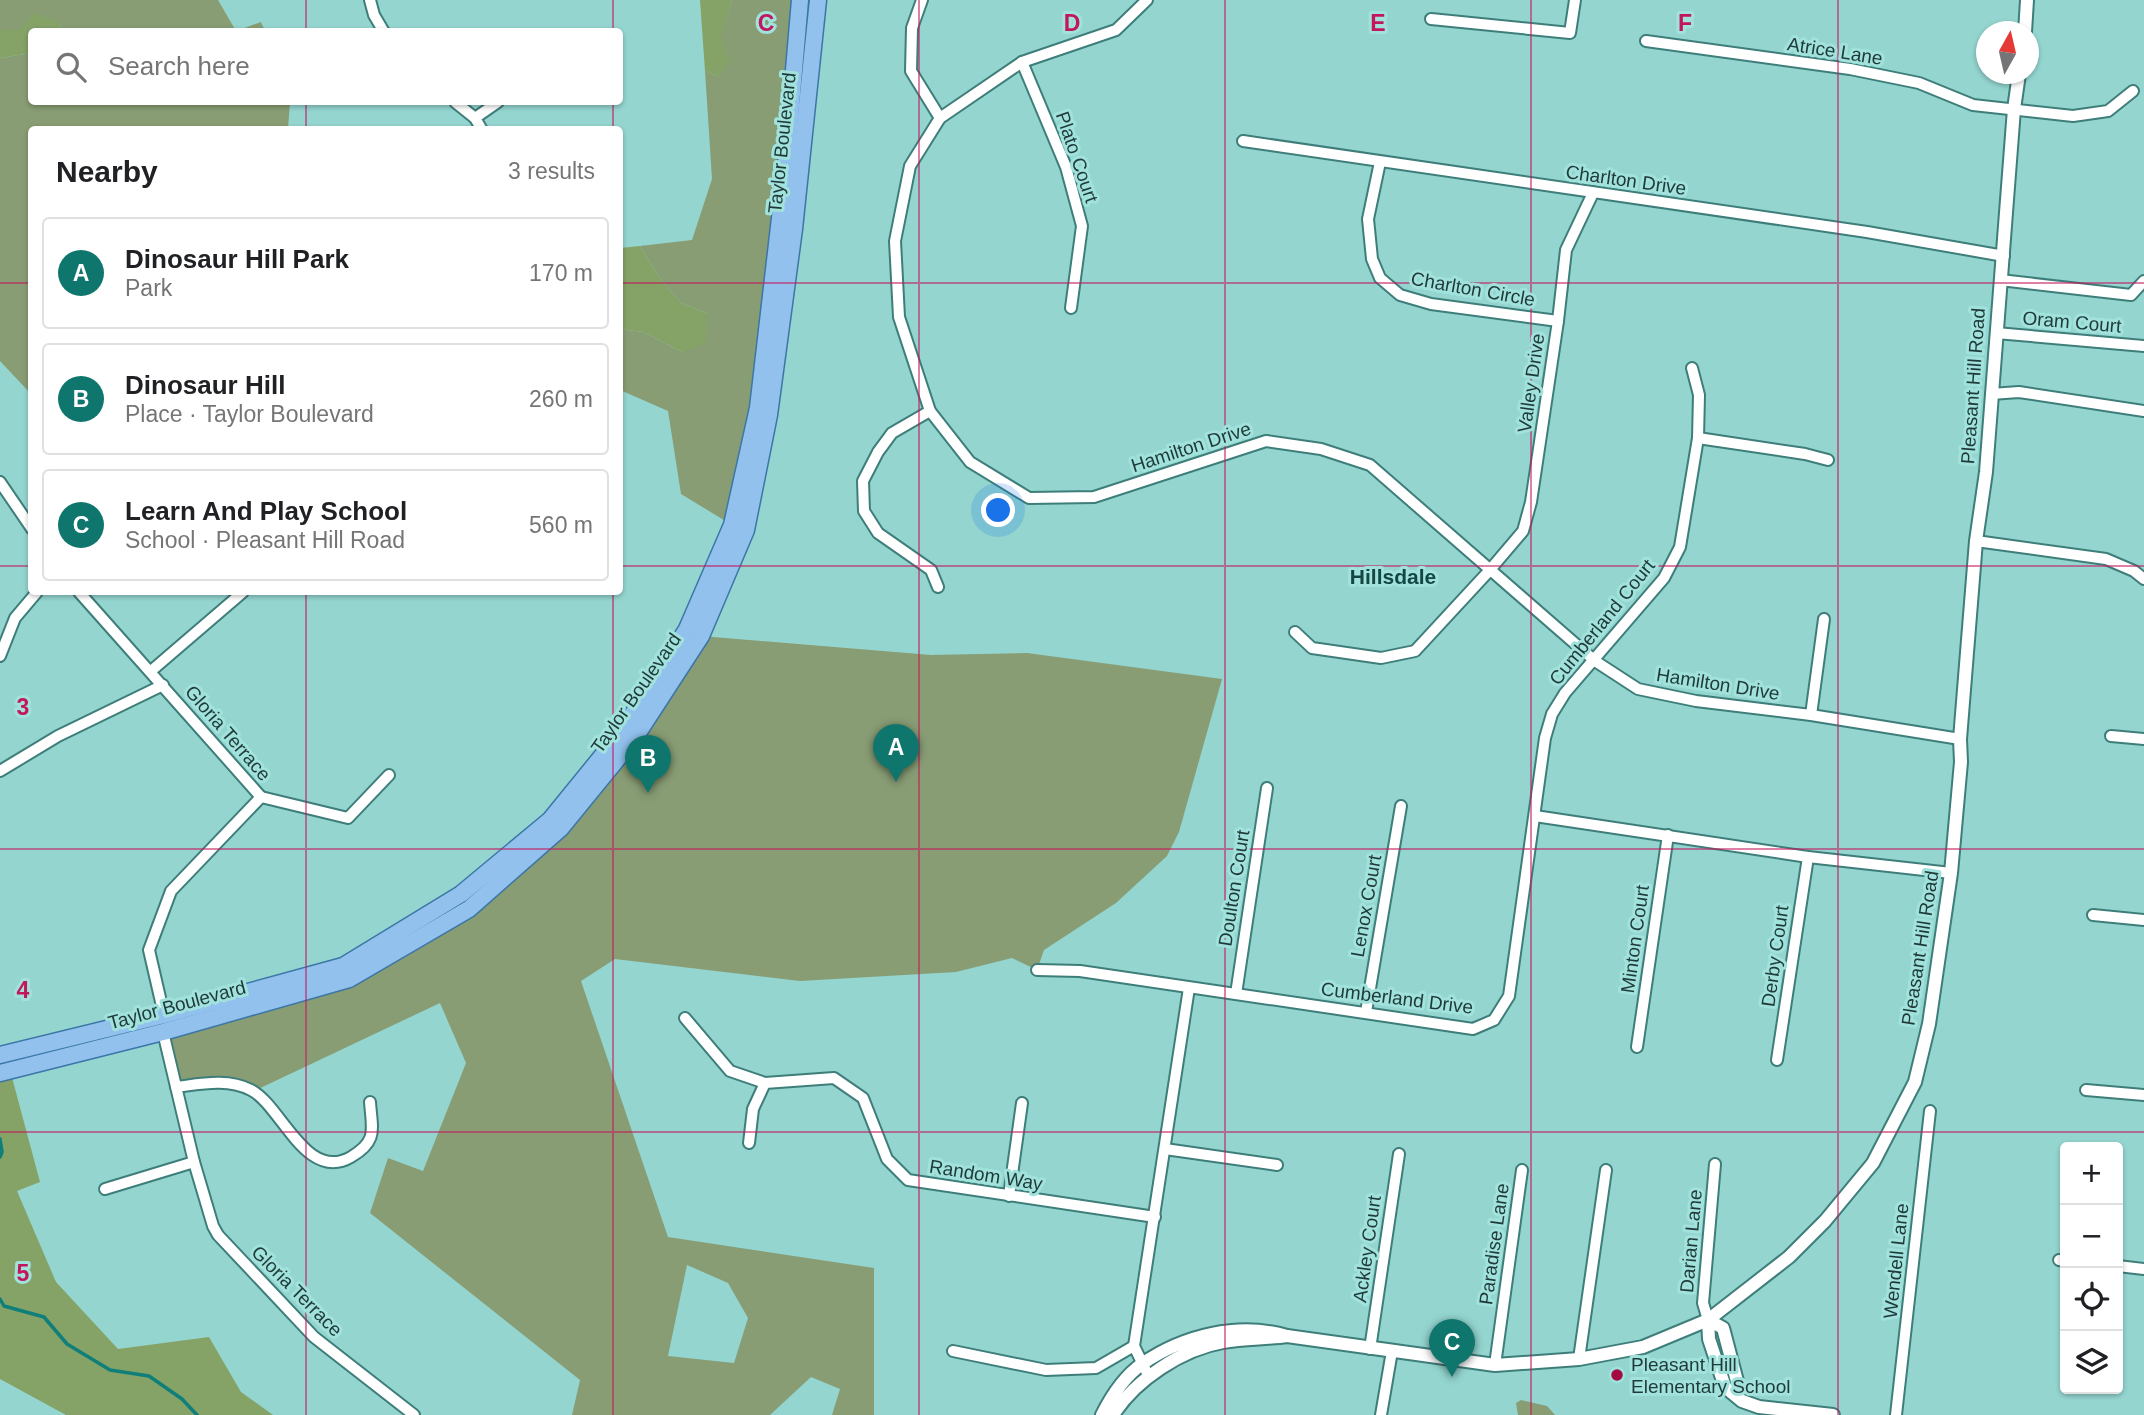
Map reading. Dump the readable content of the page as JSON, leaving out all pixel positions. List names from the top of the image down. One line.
{"streets":{"main road":["Taylor Boulevard"],"street":["Atrice Lane","Plato Court","Charlton Drive","Charlton Circle","Oram Court","Valley Drive","Pleasant Hill Road","Hamilton Drive","Cumberland Court","Gloria Terrace","Doulton Court","Lenox Court","Minton Court","Derby Court","Cumberland Drive","Random Way","Darian Lane","Paradise Lane","Ackley Court","Wendell Lane"]},"crossings":[["Atrice Lane","Pleasant Hill Road"],["Taylor Boulevard","Gloria Terrace"],["Plato Court","Hamilton Drive"],["Charlton Drive","Charlton Circle"],["Charlton Drive","Valley Drive"],["Charlton Drive","Pleasant Hill Road"],["Charlton Circle","Valley Drive"],["Oram Court","Pleasant Hill Road"],["Valley Drive","Hamilton Drive"],["Pleasant Hill Road","Hamilton Drive"],["Pleasant Hill Road","Darian Lane"],["Pleasant Hill Road","Paradise Lane"],["Pleasant Hill Road","Ackley Court"],["Hamilton Drive","Cumberland Court"],["Cumberland Court","Cumberland Drive"],["Doulton Court","Cumberland Drive"],["Lenox Court","Cumberland Drive"]],"districts":["Hillsdale"],"places":["Pleasant Hill Elementary School"],"north":"top","page":{"search":"Search here","heading":["Nearby","3 results"],"list":[{"mark":"A","name":"Dinosaur Hill Park","note":"Park","value":"170 m"},{"mark":"B","name":"Dinosaur Hill","note":"Place · Taylor Boulevard","value":"260 m"},{"mark":"C","name":"Learn And Play School","note":"School · Pleasant Hill Road","value":"560 m"}],"pins":["A","B","C"],"map_buttons":["+","−"]},"grid":{"columns":["C","D","E","F"],"rows":["3","4","5"]}}
